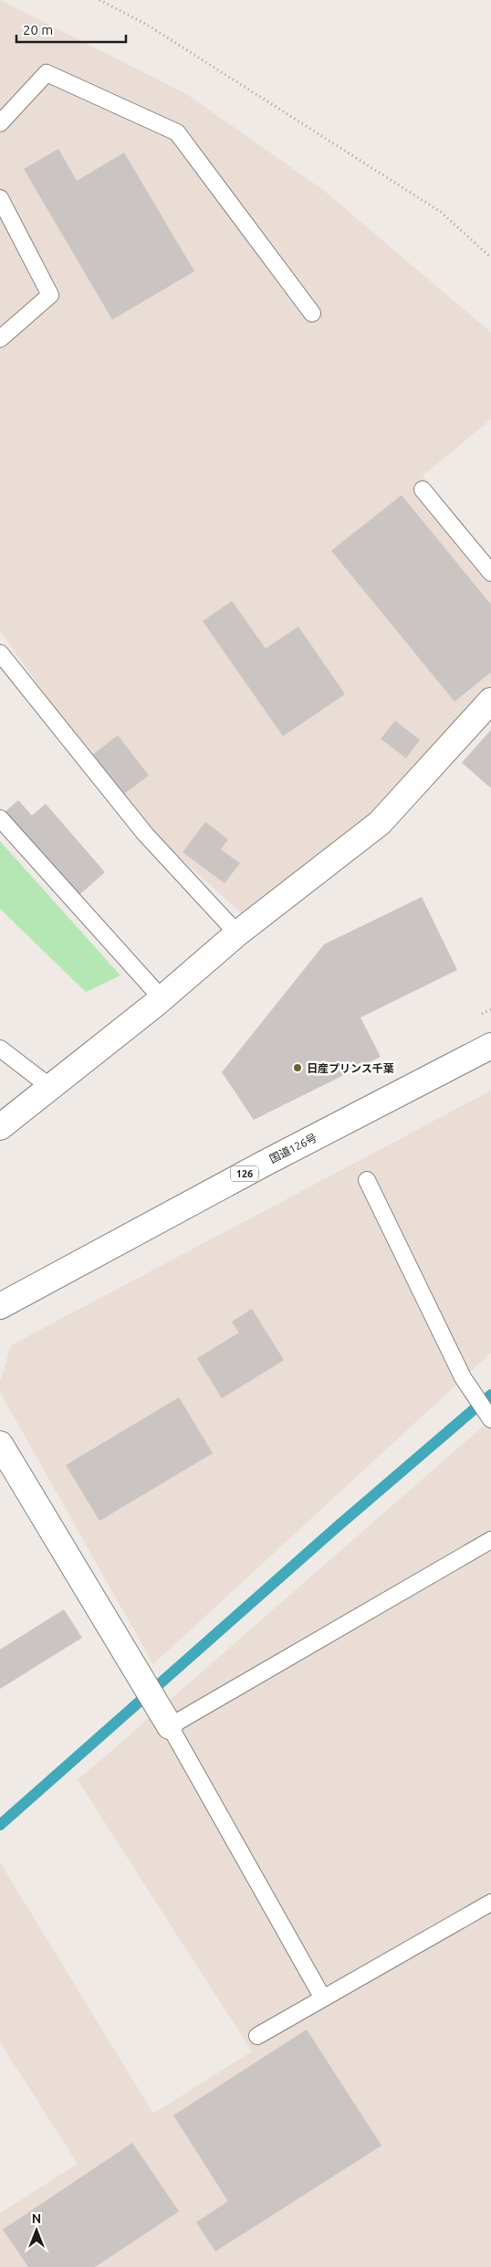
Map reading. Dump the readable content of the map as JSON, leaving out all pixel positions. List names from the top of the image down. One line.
{"streets":{"main road":["国道126号","126"]},"places":["日産プリンス千葉"],"scale_bar":"20 m","north":"top"}
